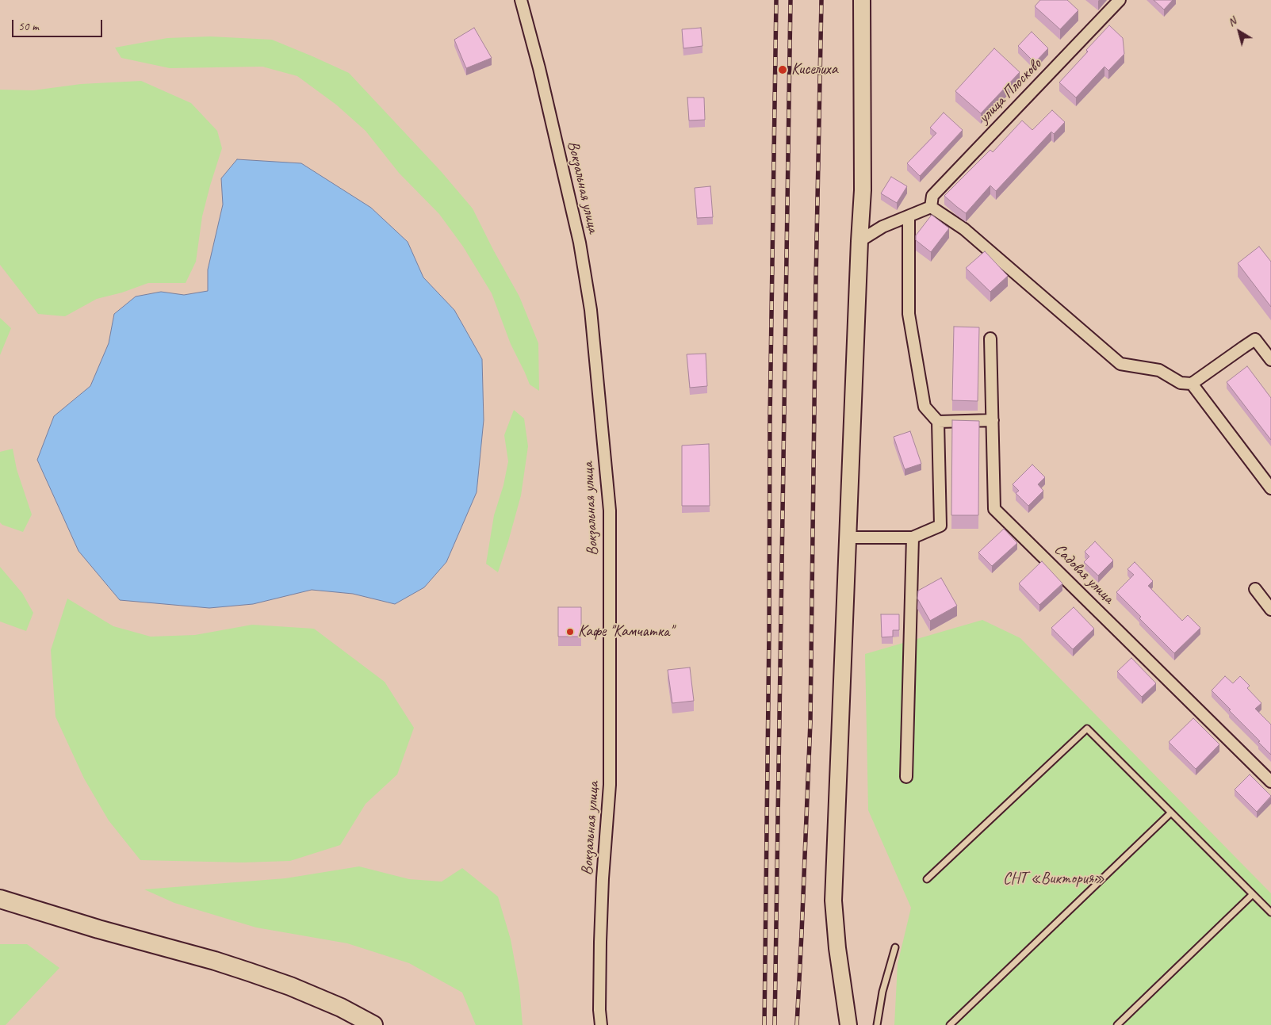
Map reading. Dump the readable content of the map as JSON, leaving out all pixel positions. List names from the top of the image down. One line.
{"streets":{"street":["улица Плосково","Вокзальная улица","Садовая улица"]},"parks":["СНТ «Виктория»"],"places":["Киселиха","Кафе \"Камчатка\""],"scale_bar":"50 m","north":"top left"}
